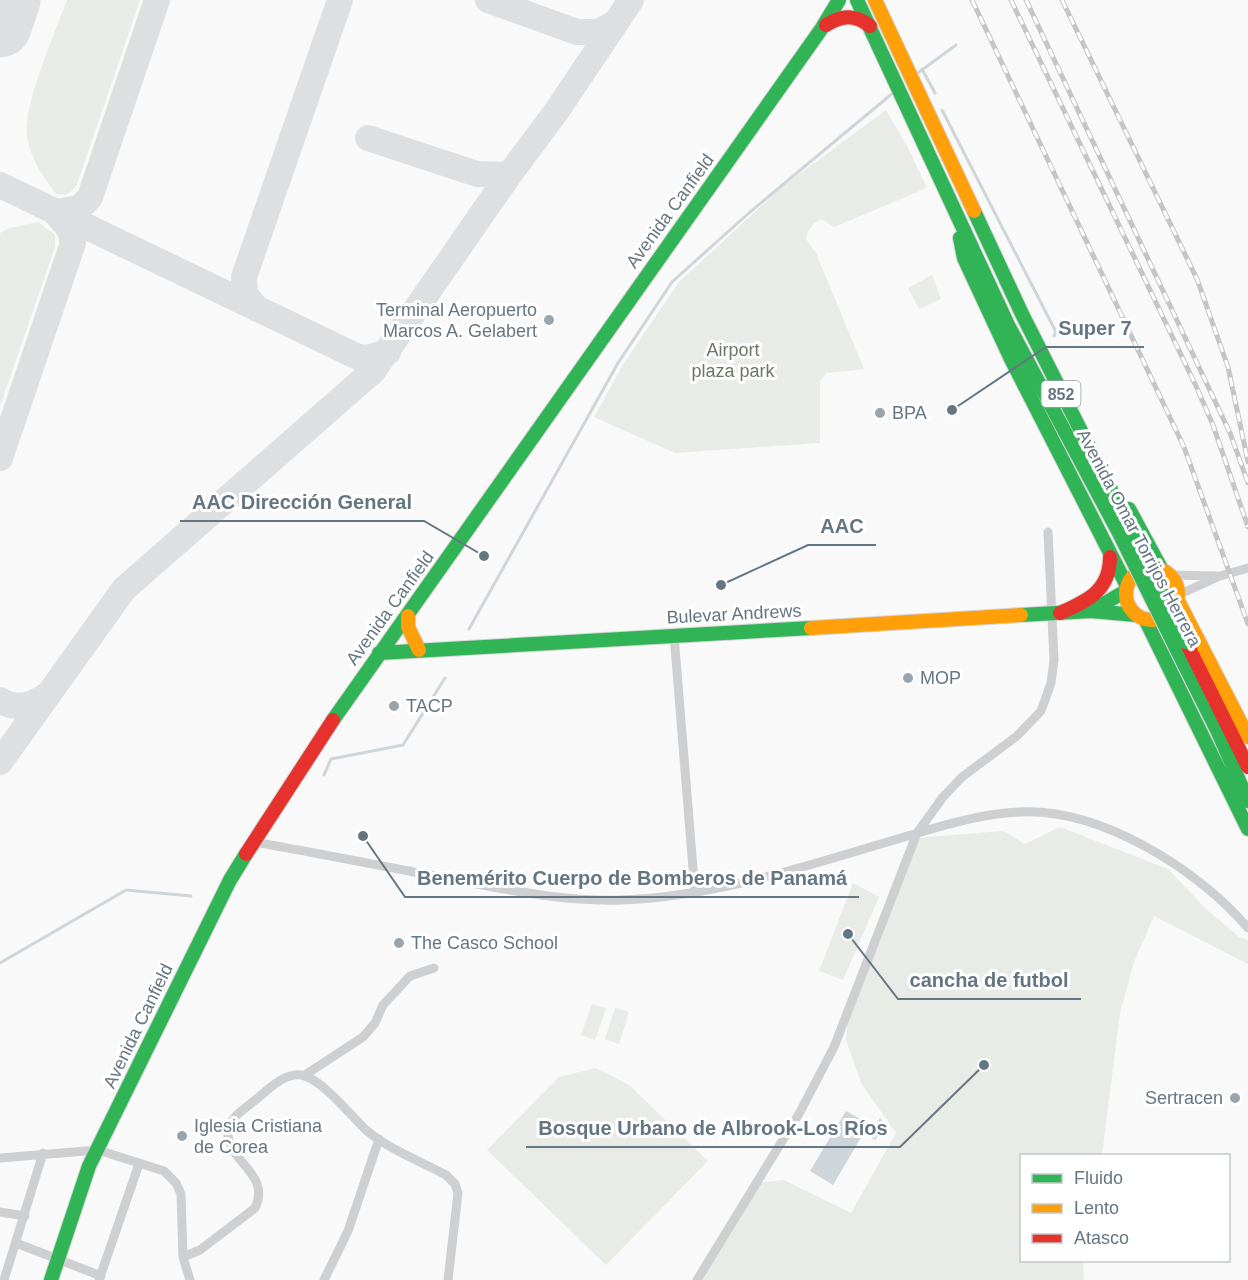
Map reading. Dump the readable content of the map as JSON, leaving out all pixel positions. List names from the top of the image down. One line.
{"streets":{"main road":["Avenida Canfield","852","Avenida Omar Torrijos Herrera","Bulevar Andrews"]},"crossings":[["Avenida Canfield","Bulevar Andrews"]],"parks":["Airport plaza park"],"places":["Terminal Aeropuerto Marcos A. Gelabert","Super 7","BPA","AAC Dirección General","AAC","MOP","TACP","Benemérito Cuerpo de Bomberos de Panamá","cancha de futbol","The Casco School","Bosque Urbano de Albrook-Los Ríos","Sertracen","Iglesia Cristiana de Corea"],"legend":["Fluido","Lento","Atasco"]}
